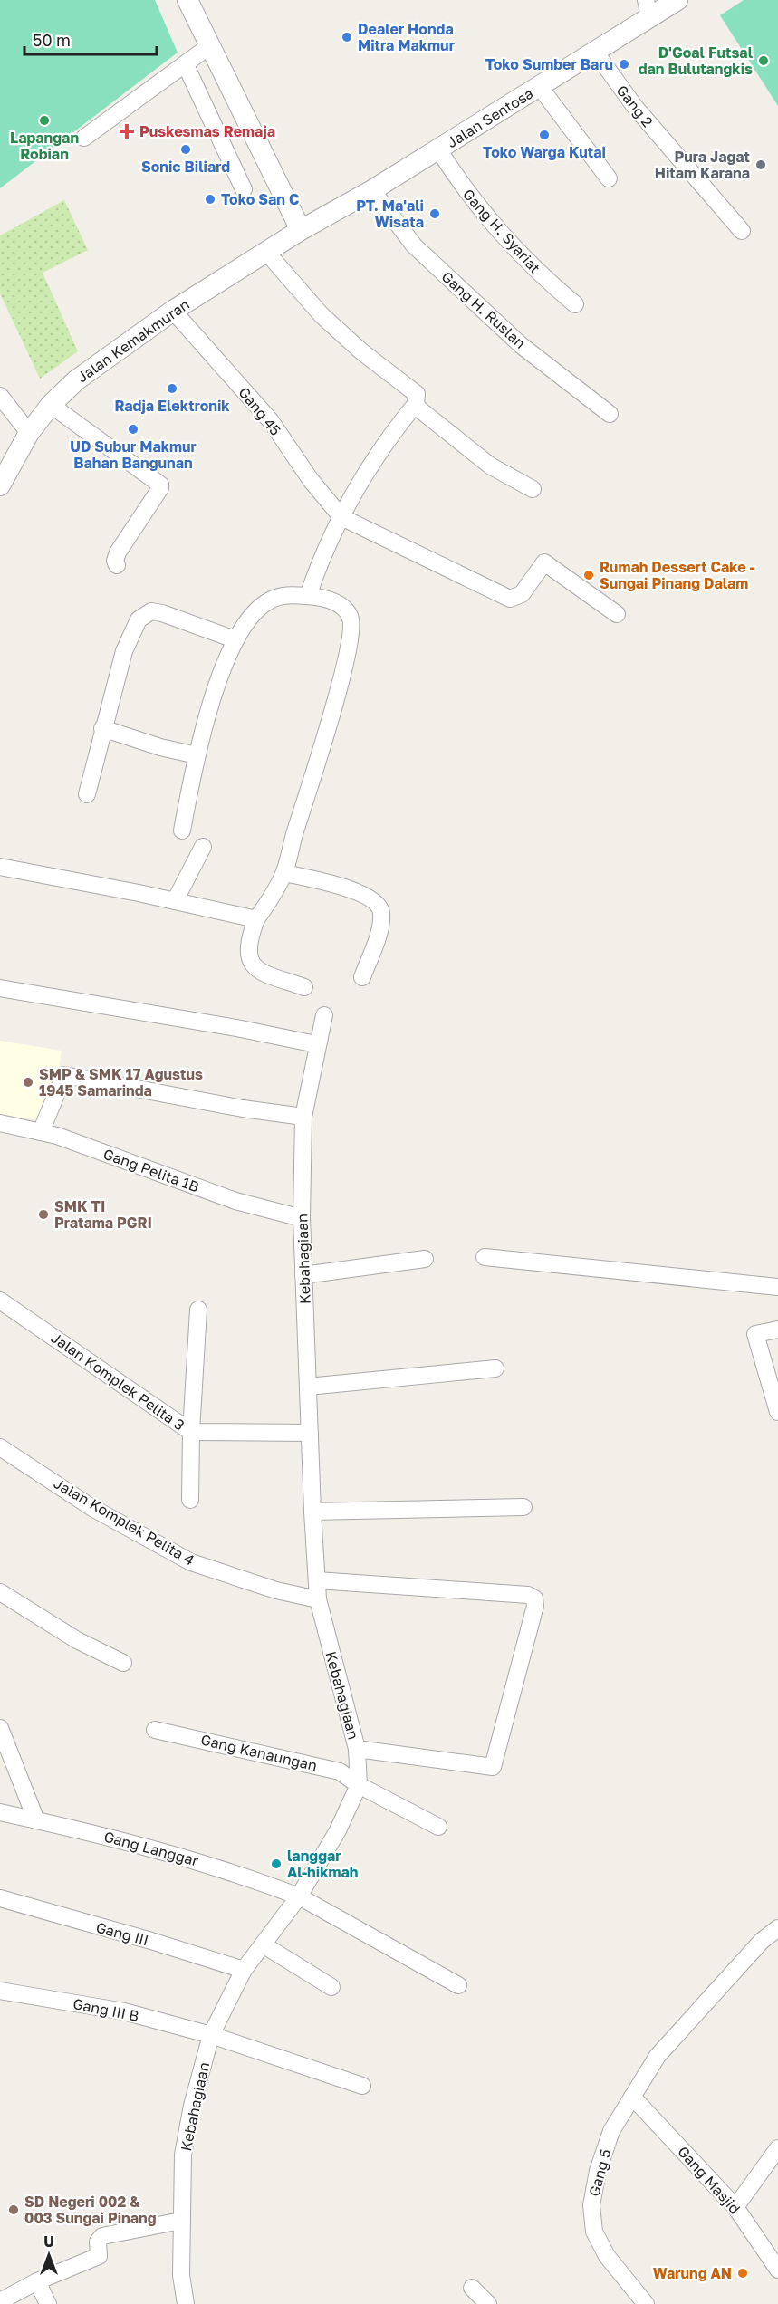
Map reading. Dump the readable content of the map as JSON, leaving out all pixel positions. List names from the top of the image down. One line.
{"streets":{"street":["Gang 2","Jalan Sentosa","Gang H. Syariat","Gang H. Ruslan","Jalan Kemakmuran","Gang 45","Gang Pelita 1B","Kebahagiaan","Jalan Komplek Pelita 3","Jalan Komplek Pelita 4","Gang Kanaungan","Gang Langgar","Gang III","Gang III B","Gang 5","Gang Masjid"]},"crossings":[["Gang 2","Jalan Sentosa"],["Jalan Sentosa","Gang H. Syariat"],["Jalan Sentosa","Gang H. Ruslan"],["Jalan Sentosa","Jalan Kemakmuran"],["Jalan Kemakmuran","Gang 45"],["Gang Pelita 1B","Kebahagiaan"],["Kebahagiaan","Jalan Komplek Pelita 3"],["Kebahagiaan","Jalan Komplek Pelita 4"],["Kebahagiaan","Gang Kanaungan"],["Kebahagiaan","Gang Langgar"],["Kebahagiaan","Gang III"],["Kebahagiaan","Gang III B"],["Gang 5","Gang Masjid"]],"places":{"other":["Dealer Honda Mitra Makmur","D'Goal Futsal dan Bulutangkis","Toko Sumber Baru","Lapangan Robian","Toko Warga Kutai","Sonic Biliard","Pura Jagat Hitam Karana","Toko San C","PT. Ma'ali Wisata","Radja Elektronik","UD Subur Makmur Bahan Bangunan","Rumah Dessert Cake - Sungai Pinang Dalam","SMP & SMK 17 Agustus 1945 Samarinda","SMK TI Pratama PGRI","langgar Al-hikmah","SD Negeri 002 & 003 Sungai Pinang","Warung AN"],"health":["Puskesmas Remaja"]},"scale_bar":"50 m","north":"top"}
